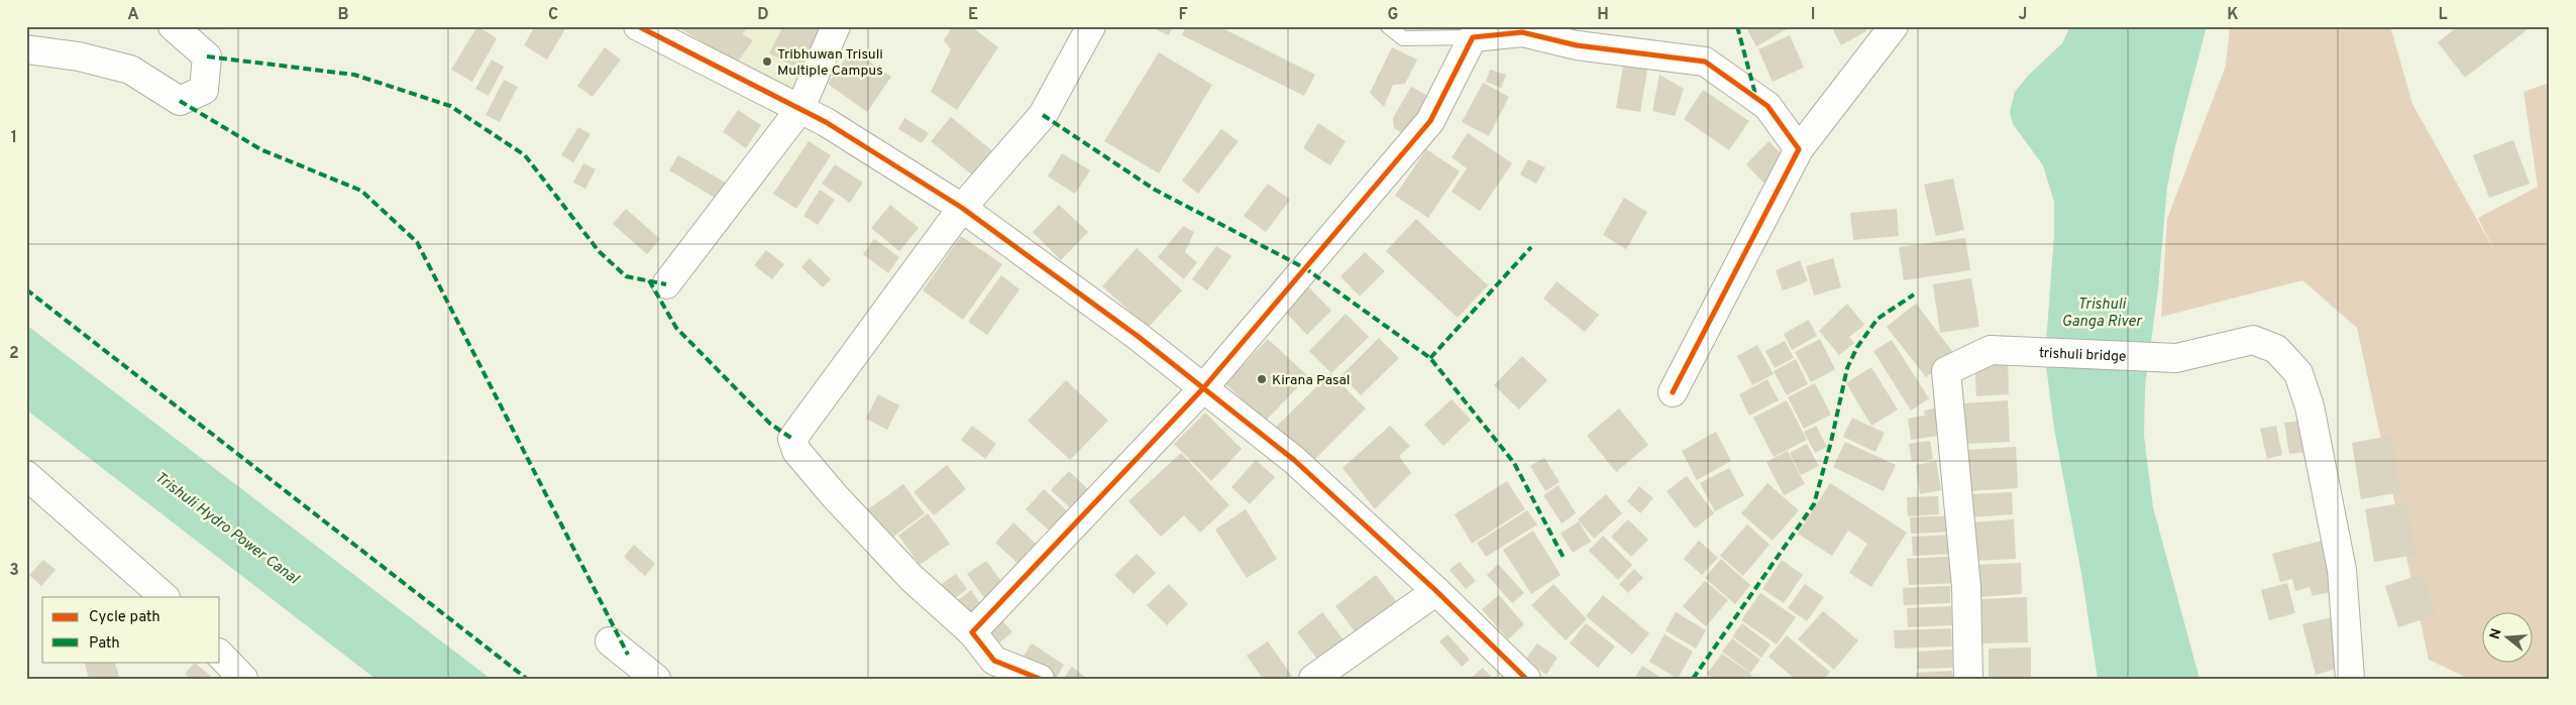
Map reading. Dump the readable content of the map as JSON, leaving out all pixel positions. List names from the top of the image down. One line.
{"streets":{"street":["trishuli bridge"]},"water":["Trishuli Ganga River","Trishuli Hydro Power Canal"],"places":["Tribhuwan Trisuli Multiple Campus","Kirana Pasal"],"legend":["Cycle path","Path"],"north":"left","grid":{"columns":["A","B","C","D","E","F","G","H","I","J","K","L"],"rows":["1","2","3"]}}
